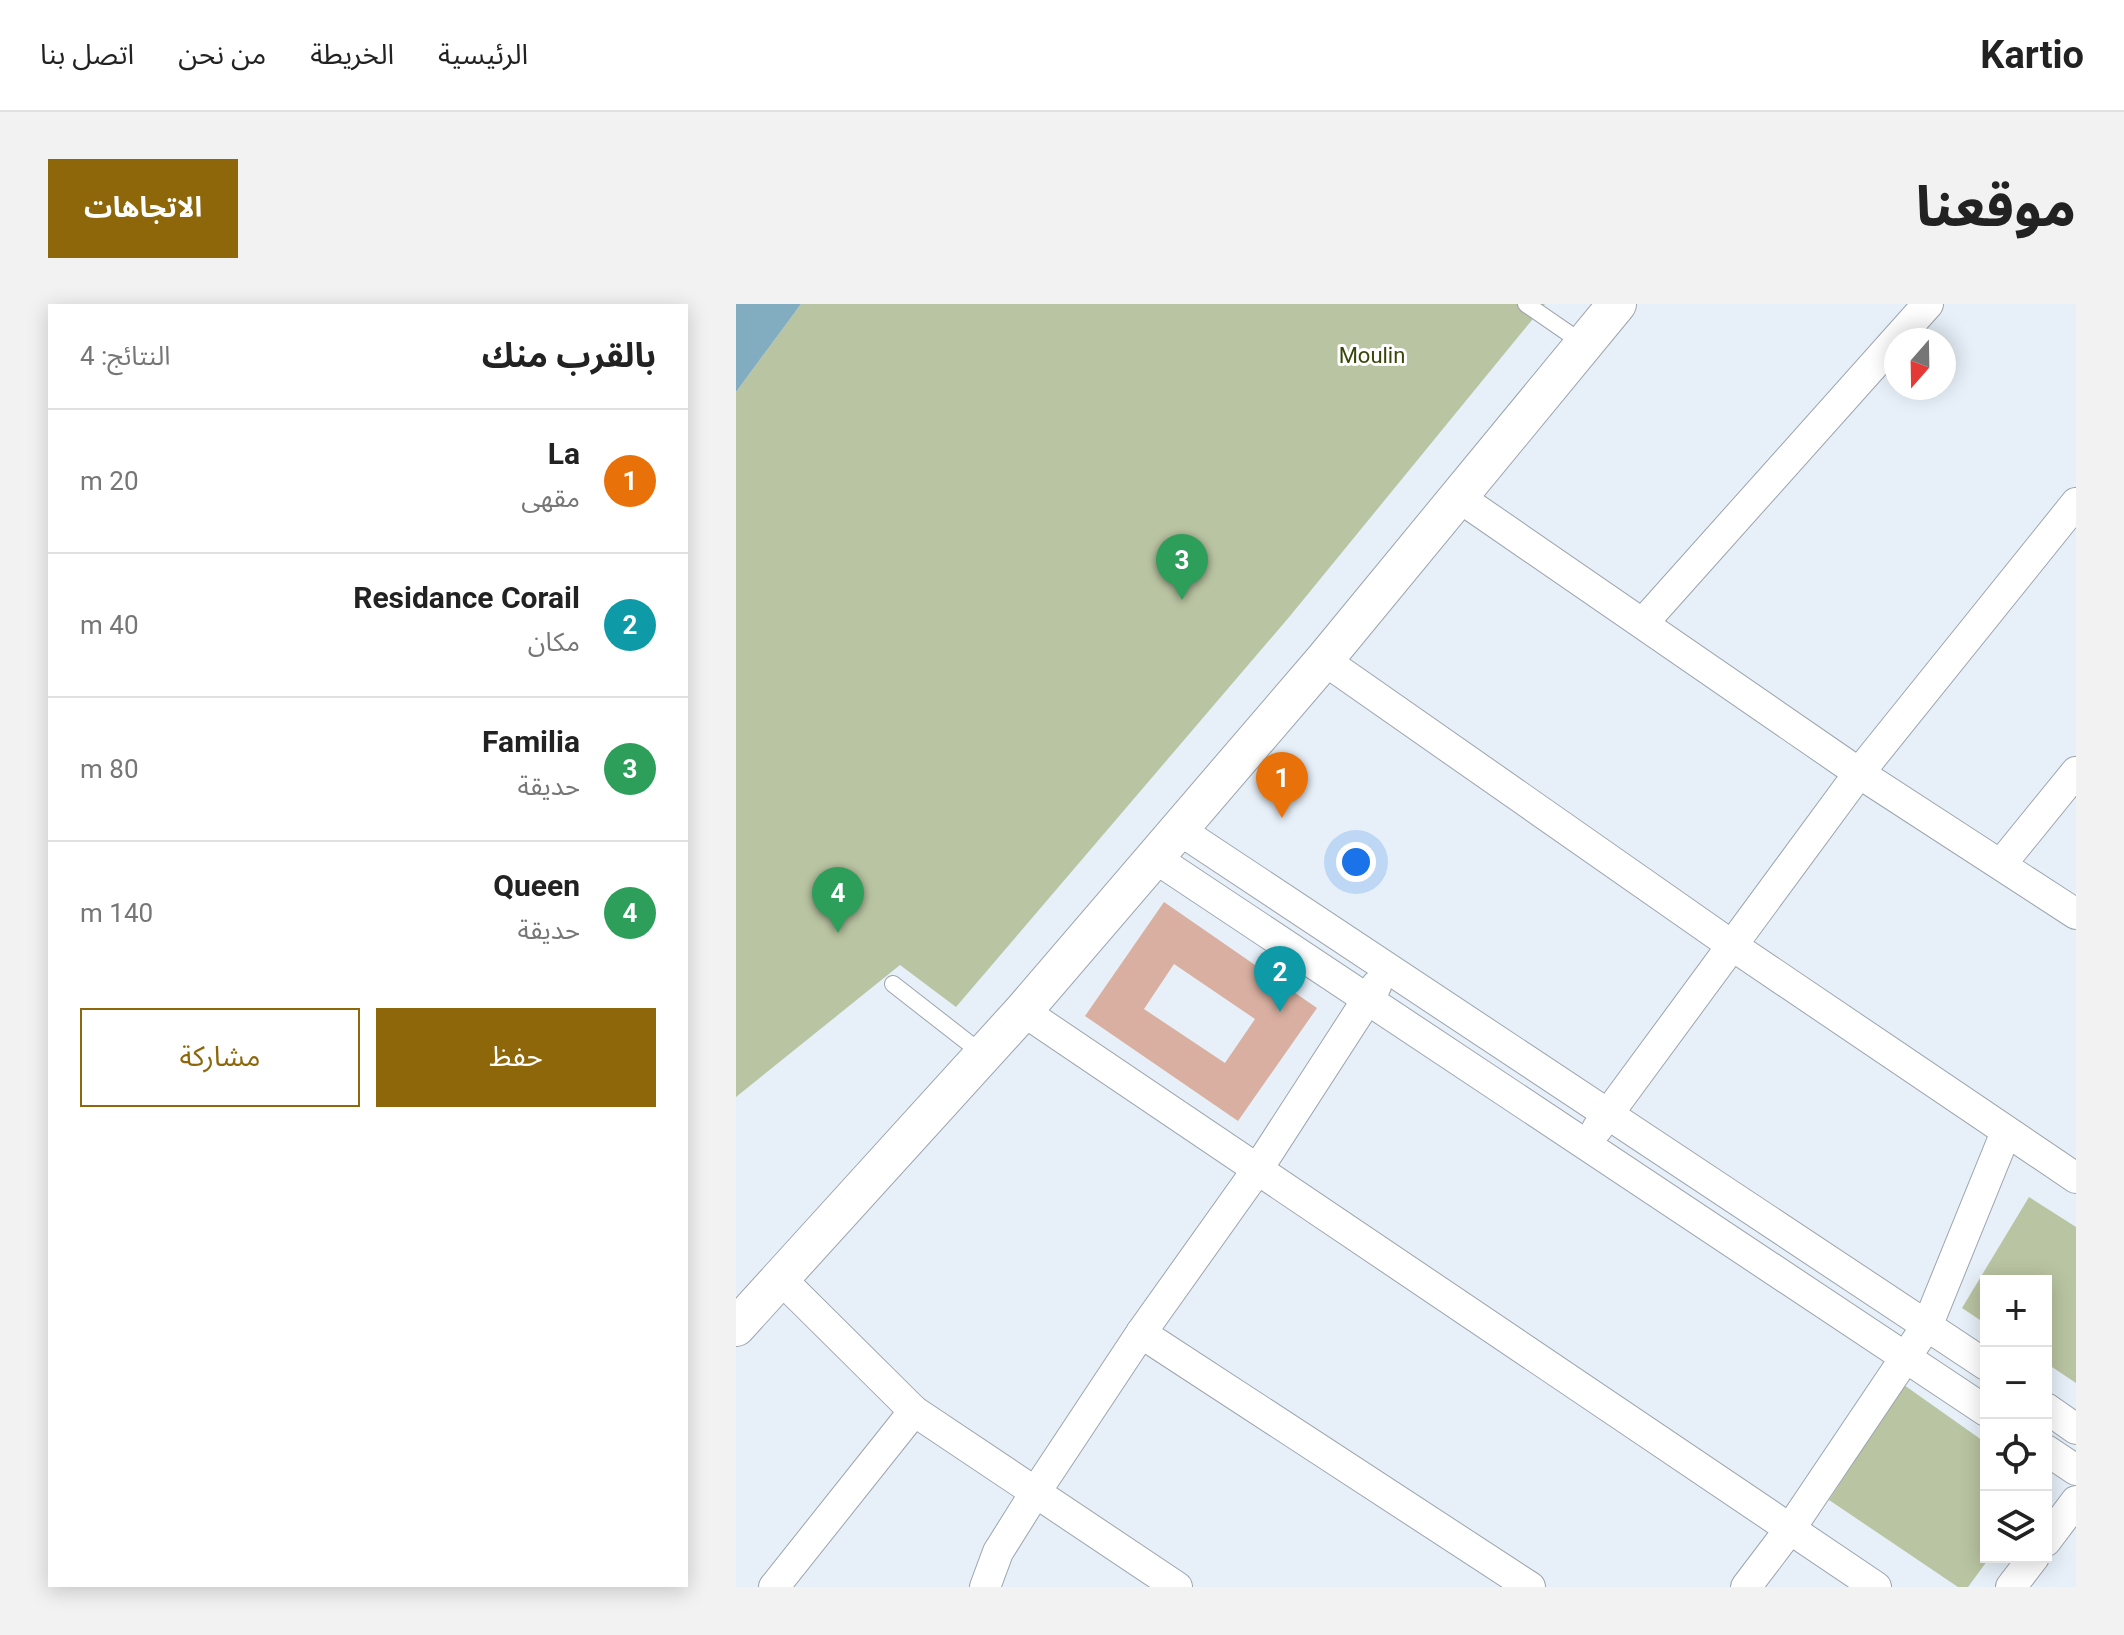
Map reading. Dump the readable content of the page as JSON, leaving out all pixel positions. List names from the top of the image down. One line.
{"parks":["Moulin"],"north":"bottom","page":{"header":"Kartio","nav":["الرئيسية","الخريطة","من نحن","اتصل بنا"],"title":"موقعنا","buttons":["الاتجاهات",["حفظ","مشاركة"]],"heading":["بالقرب منك","النتائج: 4"],"list":[{"mark":"1","name":"La","note":"مقهى","value":"20 m"},{"mark":"2","name":"Residance Corail","note":"مكان","value":"40 m"},{"mark":"3","name":"Familia","note":"حديقة","value":"80 m"},{"mark":"4","name":"Queen","note":"حديقة","value":"140 m"}],"pins":["3","1","4","2"],"map_buttons":["+","−"]}}
